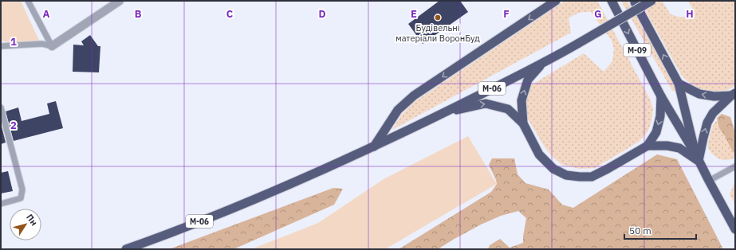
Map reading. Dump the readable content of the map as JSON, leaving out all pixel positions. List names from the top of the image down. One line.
{"streets":{"highway":["М-09","М-06"]},"places":["Будівельні матеріали ВоронБуд"],"scale_bar":"50 m","north":"top right","grid":{"columns":["A","B","C","D","E","F","G","H"],"rows":["1","2"]}}
